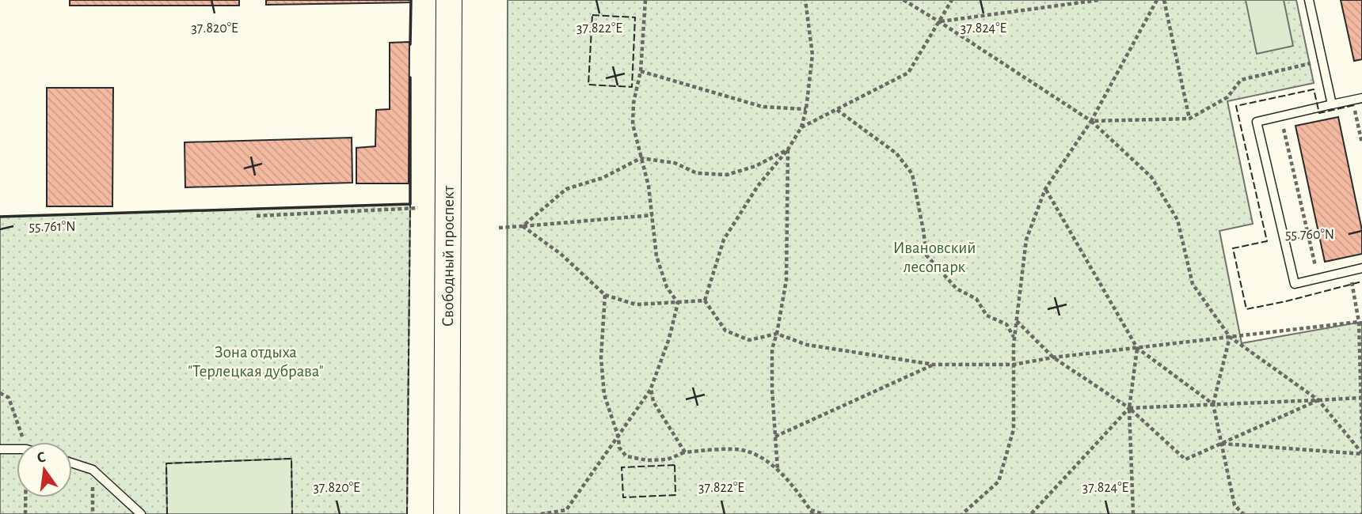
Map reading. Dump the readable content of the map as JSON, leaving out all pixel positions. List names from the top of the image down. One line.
{"streets":{"main road":["Свободный проспект"]},"parks":["Ивановский лесопарк","Зона отдыха \"Терлецкая дубрава\""],"north":"top","coordinates":["37.820°E","37.822°E","37.824°E","55.761°N","55.760°N"]}
